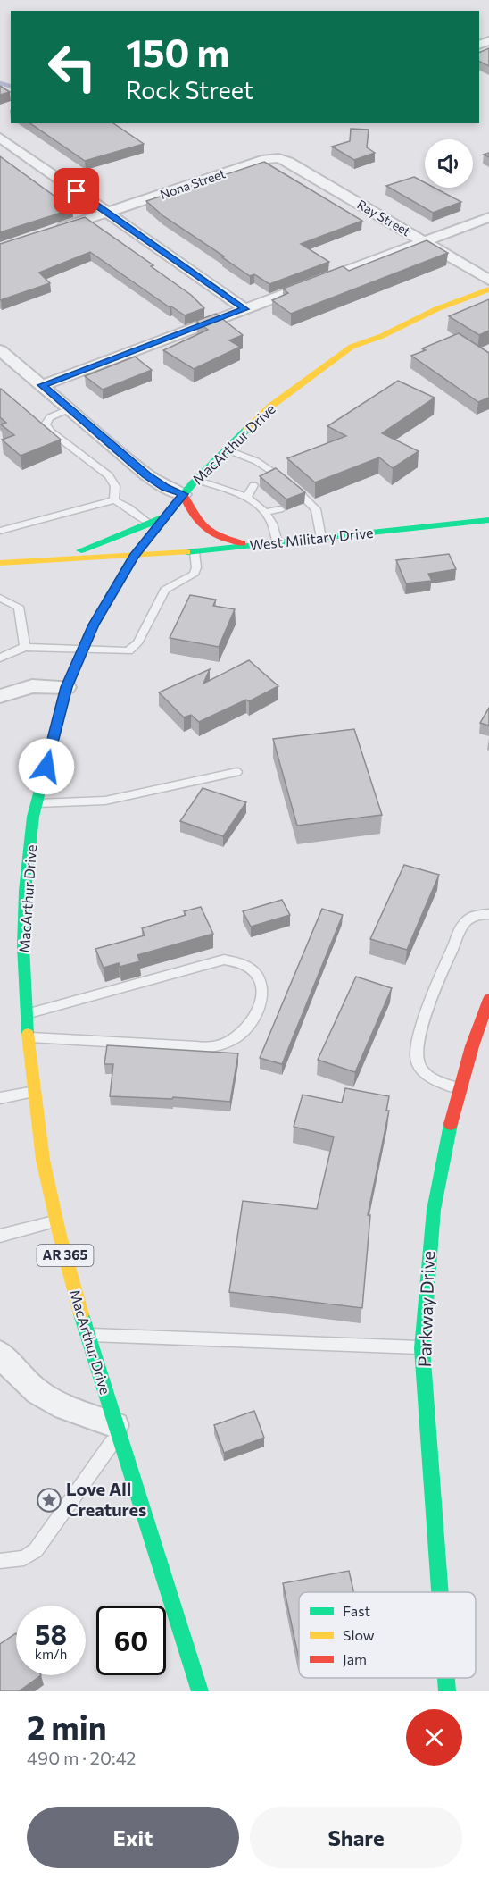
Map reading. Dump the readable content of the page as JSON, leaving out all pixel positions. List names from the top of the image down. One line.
{"streets":{"main road":["MacArthur Drive","West Military Drive","AR 365","Parkway Drive"],"street":["Nona Street","Ray Street"]},"crossings":[["Nona Street","Ray Street"],["MacArthur Drive","West Military Drive"]],"places":{"place":["Love All Creatures"]},"legend":["Fast","Slow","Jam"],"page":{"turn":["150 m","Rock Street"],"speed":"58 km/h","limit":"60","heading":["2 min","490 m · 20:42"],"buttons":["Exit","Share"]}}
